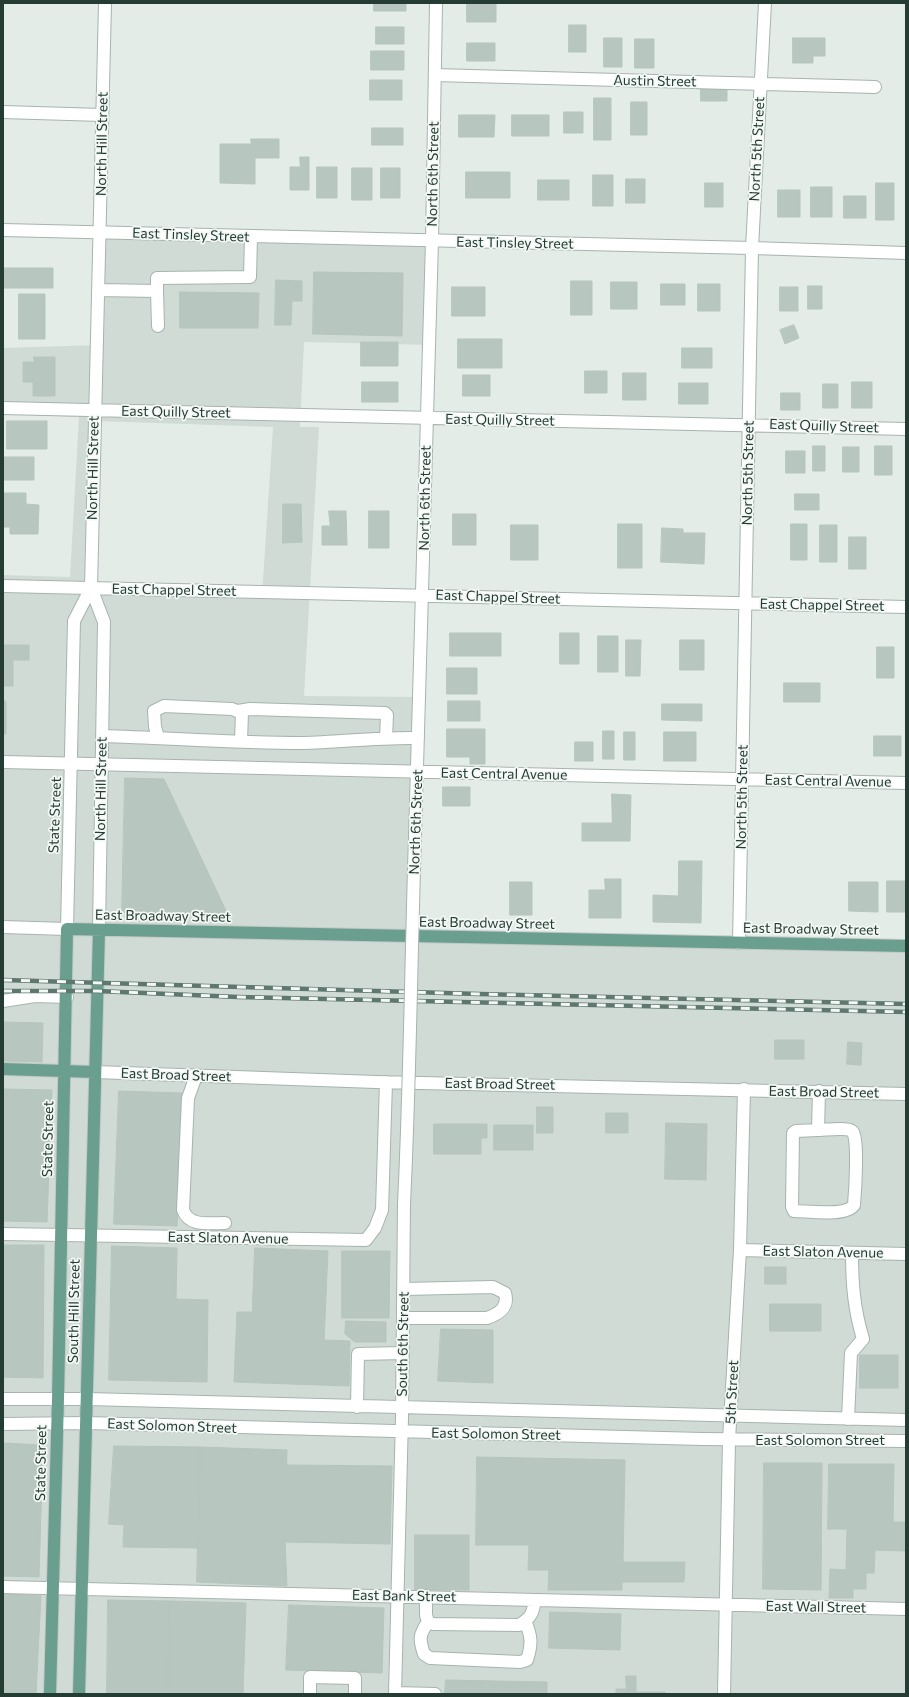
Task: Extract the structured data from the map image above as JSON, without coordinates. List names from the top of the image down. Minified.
{"streets":{"main road":["State Street","East Broadway Street","South Hill Street"],"street":["Austin Street","North Hill Street","North 5th Street","North 6th Street","East Tinsley Street","East Quilly Street","East Chappel Street","East Central Avenue","East Broad Street","East Slaton Avenue","South 6th Street","5th Street","East Solomon Street","East Bank Street","East Wall Street"]},"crossings":[["Austin Street","North 5th Street"],["Austin Street","North 6th Street"],["North Hill Street","East Tinsley Street"],["North Hill Street","East Quilly Street"],["North Hill Street","East Chappel Street"],["North Hill Street","East Central Avenue"],["North Hill Street","State Street"],["North Hill Street","East Broadway Street"],["North Hill Street","South Hill Street"],["North 5th Street","East Tinsley Street"],["North 5th Street","East Quilly Street"],["North 5th Street","East Chappel Street"],["North 5th Street","East Central Avenue"],["North 5th Street","East Broadway Street"],["North 6th Street","East Tinsley Street"],["North 6th Street","East Quilly Street"],["North 6th Street","East Chappel Street"],["North 6th Street","East Central Avenue"],["North 6th Street","South 6th Street"],["East Chappel Street","State Street"],["East Central Avenue","State Street"],["State Street","East Broadway Street"],["State Street","East Slaton Avenue"],["State Street","East Solomon Street"],["State Street","East Bank Street"],["East Broadway Street","South Hill Street"],["East Broad Street","East Slaton Avenue"],["East Broad Street","South Hill Street"],["East Broad Street","5th Street"],["East Slaton Avenue","South Hill Street"],["East Slaton Avenue","5th Street"],["South Hill Street","East Solomon Street"],["South Hill Street","East Bank Street"],["South 6th Street","East Solomon Street"],["South 6th Street","East Bank Street"],["5th Street","East Solomon Street"],["5th Street","East Bank Street"],["5th Street","East Wall Street"],["East Bank Street","East Wall Street"]]}
